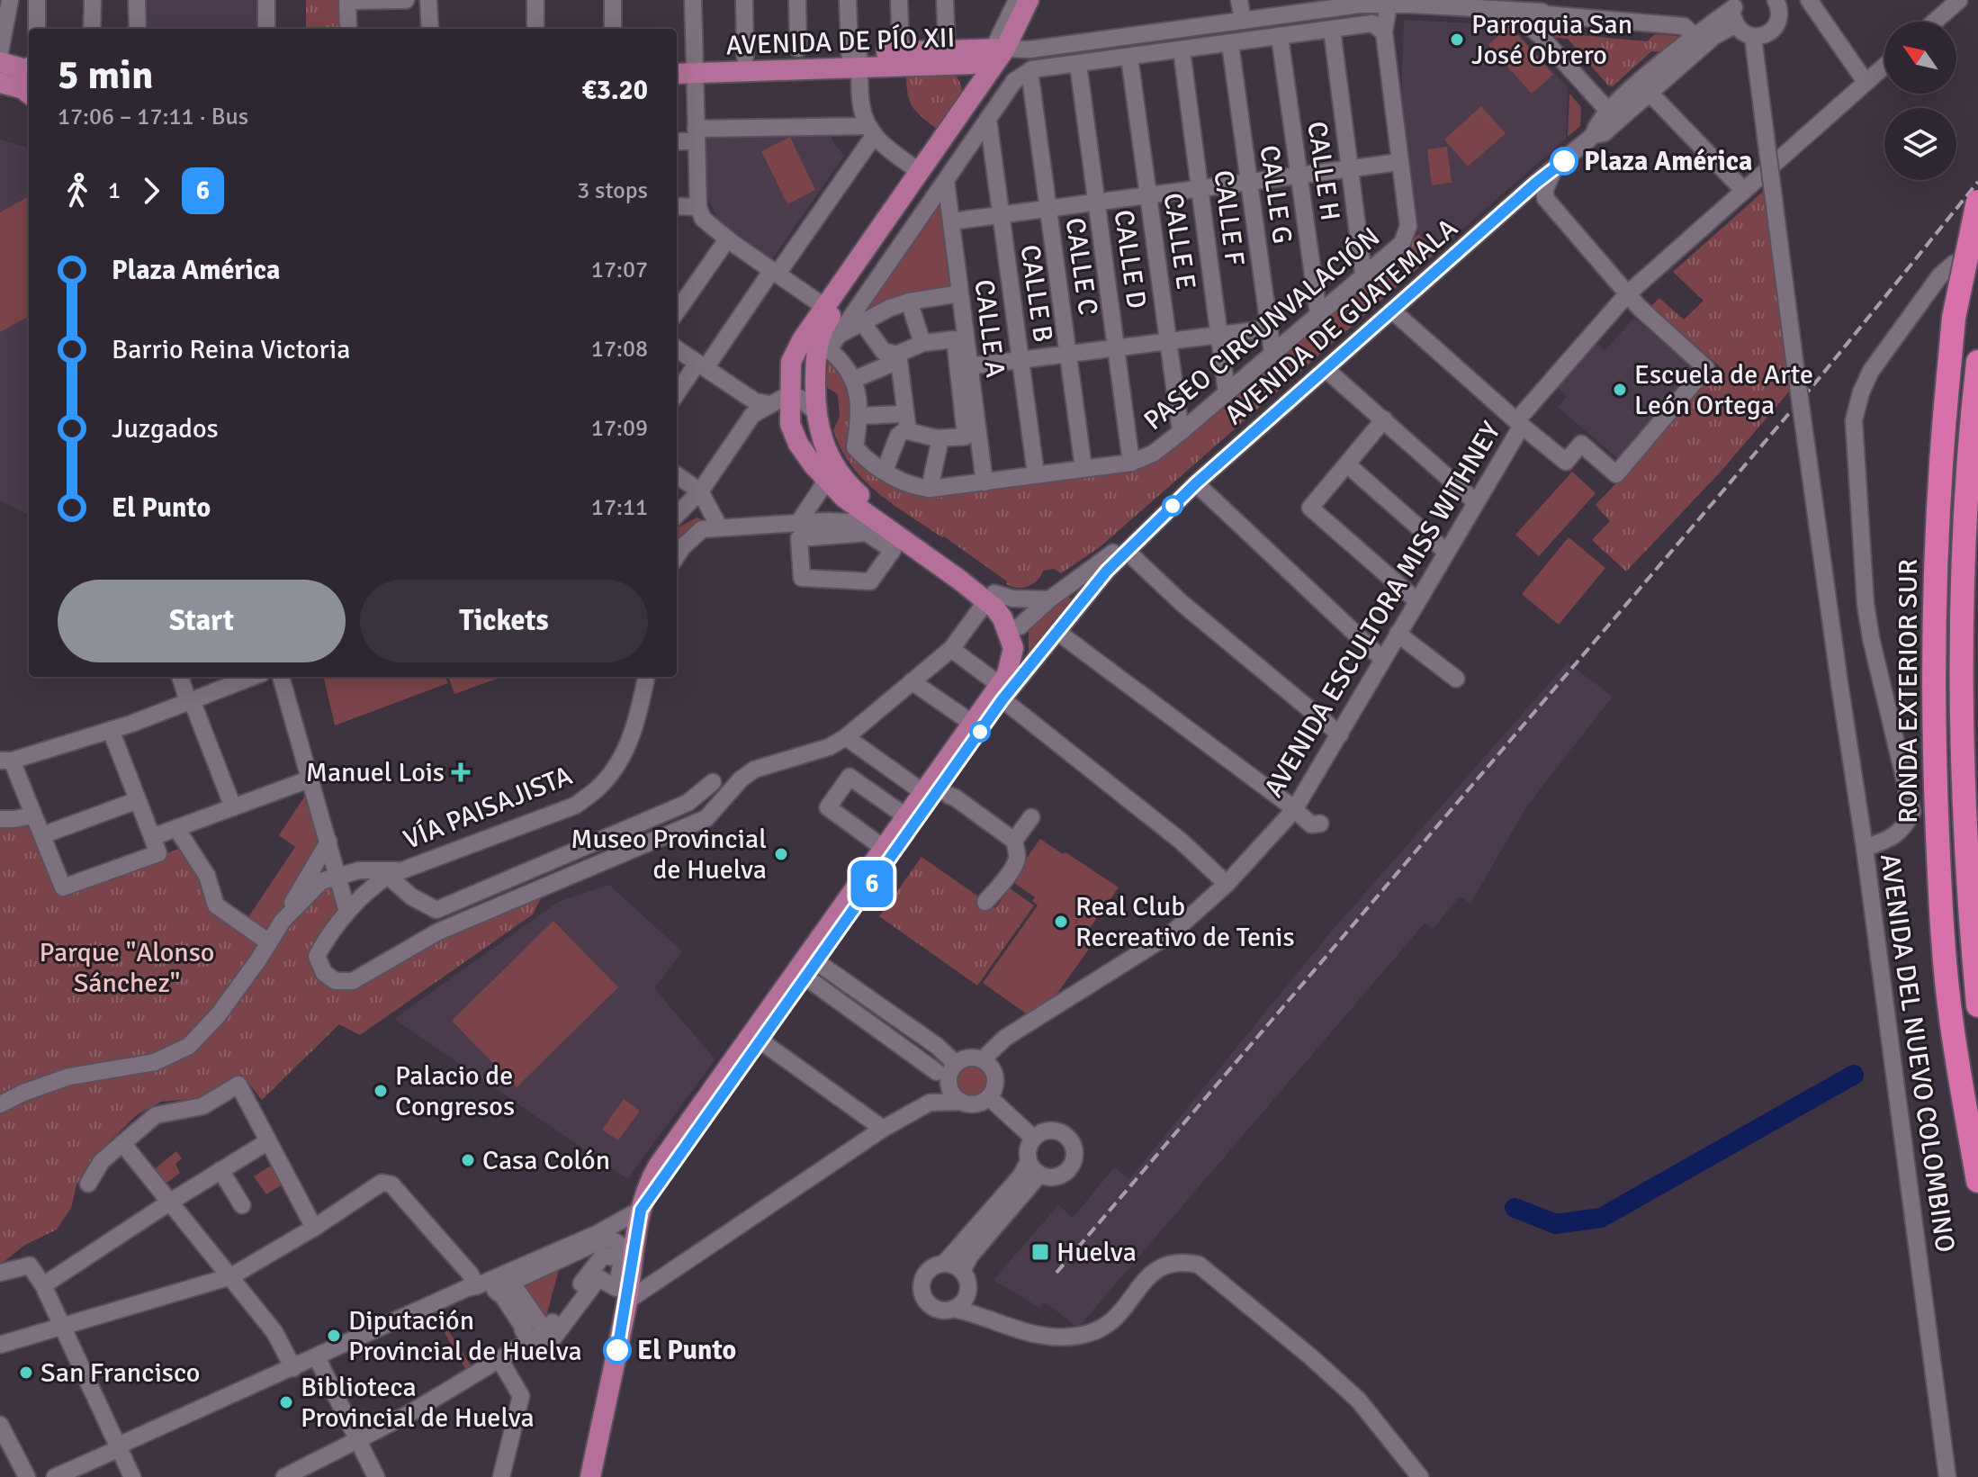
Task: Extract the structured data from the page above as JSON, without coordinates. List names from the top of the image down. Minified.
{"streets":{"highway":["RONDA EXTERIOR SUR"],"main road":["AVENIDA DE PÍO XII"],"street":["CALLE H","CALLE G","CALLE F","CALLE E","CALLE D","CALLE C","CALLE B","AVENIDA DE GUATEMALA","CALLE A","PASEO CIRCUNVALACIÓN","AVENIDA ESCULTORA MISS WITHNEY","VÍA PAISAJISTA","AVENIDA DEL NUEVO COLOMBINO"]},"crossings":[["CALLE H","PASEO CIRCUNVALACIÓN"],["CALLE G","PASEO CIRCUNVALACIÓN"],["CALLE F","PASEO CIRCUNVALACIÓN"],["CALLE E","PASEO CIRCUNVALACIÓN"],["CALLE D","PASEO CIRCUNVALACIÓN"],["CALLE C","PASEO CIRCUNVALACIÓN"],["CALLE B","PASEO CIRCUNVALACIÓN"],["CALLE A","PASEO CIRCUNVALACIÓN"]],"parks":["Parque \"Alonso Sánchez\""],"places":{"other":["Parroquia San José Obrero","Plaza América","Escuela de Arte León Ortega","Museo Provincial de Huelva","Real Club Recreativo de Tenis","Palacio de Congresos","Casa Colón","Diputación Provincial de Huelva","El Punto","San Francisco","Biblioteca Provincial de Huelva"],"health":["Manuel Lois"],"transit":["Huelva"]},"lines":["bus line 6"],"north":"top left","page":{"on_map":"6","heading":["5 min","17:06 – 17:11 · Bus","€3.20"],"legs":["1","6","3 stops"],"list":[{"name":"Plaza América","value":"17:07"},{"name":"Barrio Reina Victoria","value":"17:08"},{"name":"Juzgados","value":"17:09"},{"name":"El Punto","value":"17:11"}],"buttons":["Start","Tickets"]}}
